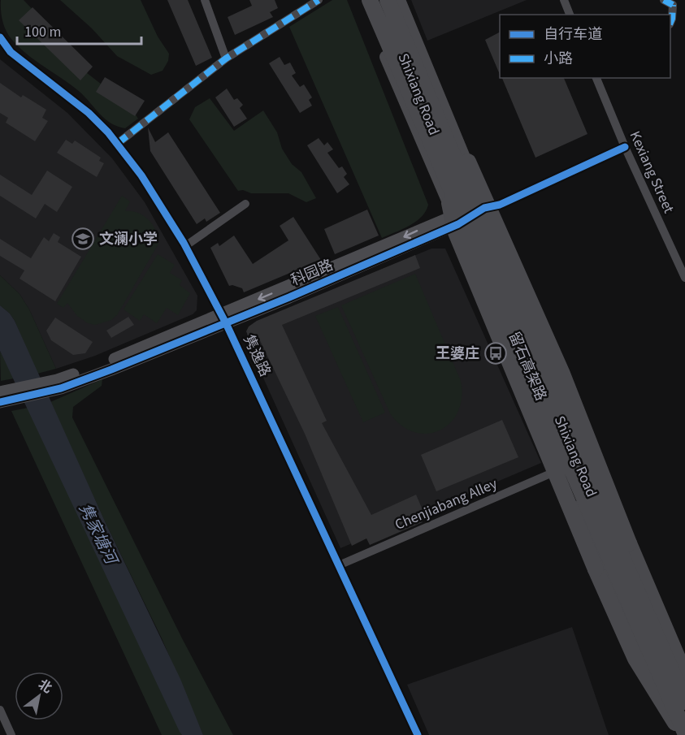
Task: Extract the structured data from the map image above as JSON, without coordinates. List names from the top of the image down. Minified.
{"streets":{"highway":["留石高架路"],"main road":["Shixiang Road"],"street":["Kexiang Street","科园路","隽逸路","Chenjiabang Alley"]},"crossings":[["Shixiang Road","科园路"],["Shixiang Road","留石高架路"],["Shixiang Road","Chenjiabang Alley"],["Kexiang Street","科园路"],["科园路","隽逸路"],["隽逸路","Chenjiabang Alley"]],"water":["隽家塘河"],"places":{"school or university":["文澜小学"],"bus stop":["王婆庄"]},"legend":["自行车道","小路"],"scale_bar":"100 m","north":"top right"}
